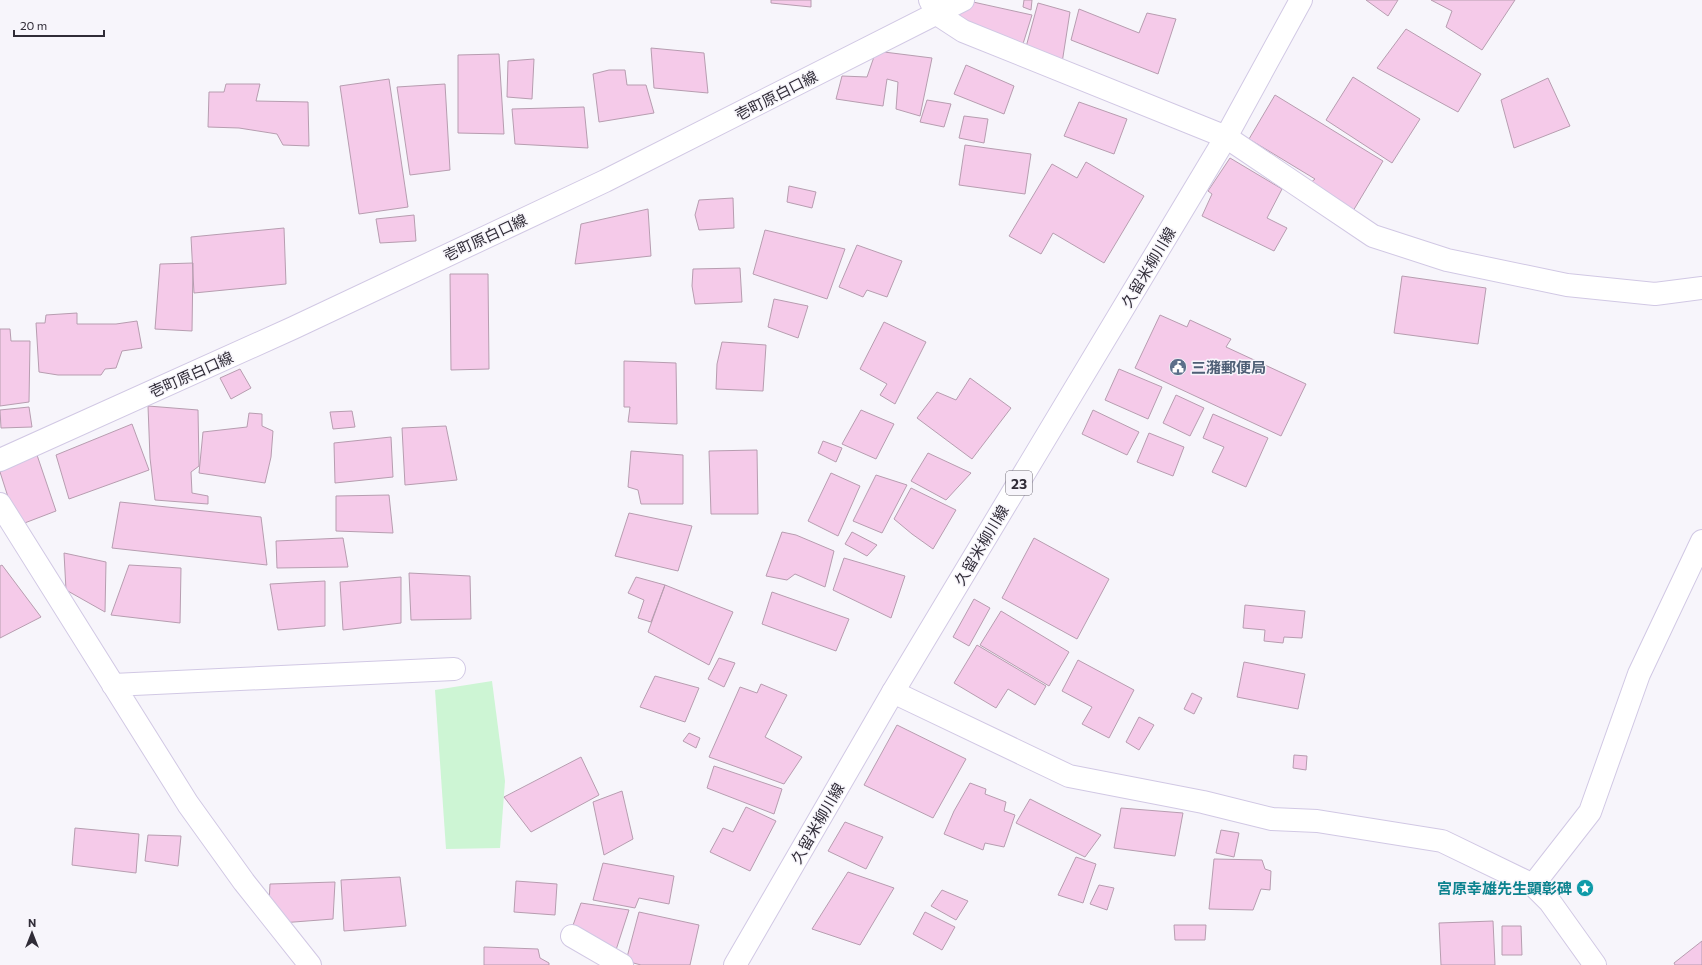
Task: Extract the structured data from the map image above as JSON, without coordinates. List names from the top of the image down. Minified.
{"streets":{"street":["壱町原白口線","久留米柳川線","23"]},"places":{"public building":["三潴郵便局"],"place":["宮原幸雄先生顕彰碑"]},"scale_bar":"20 m","north":"top"}
